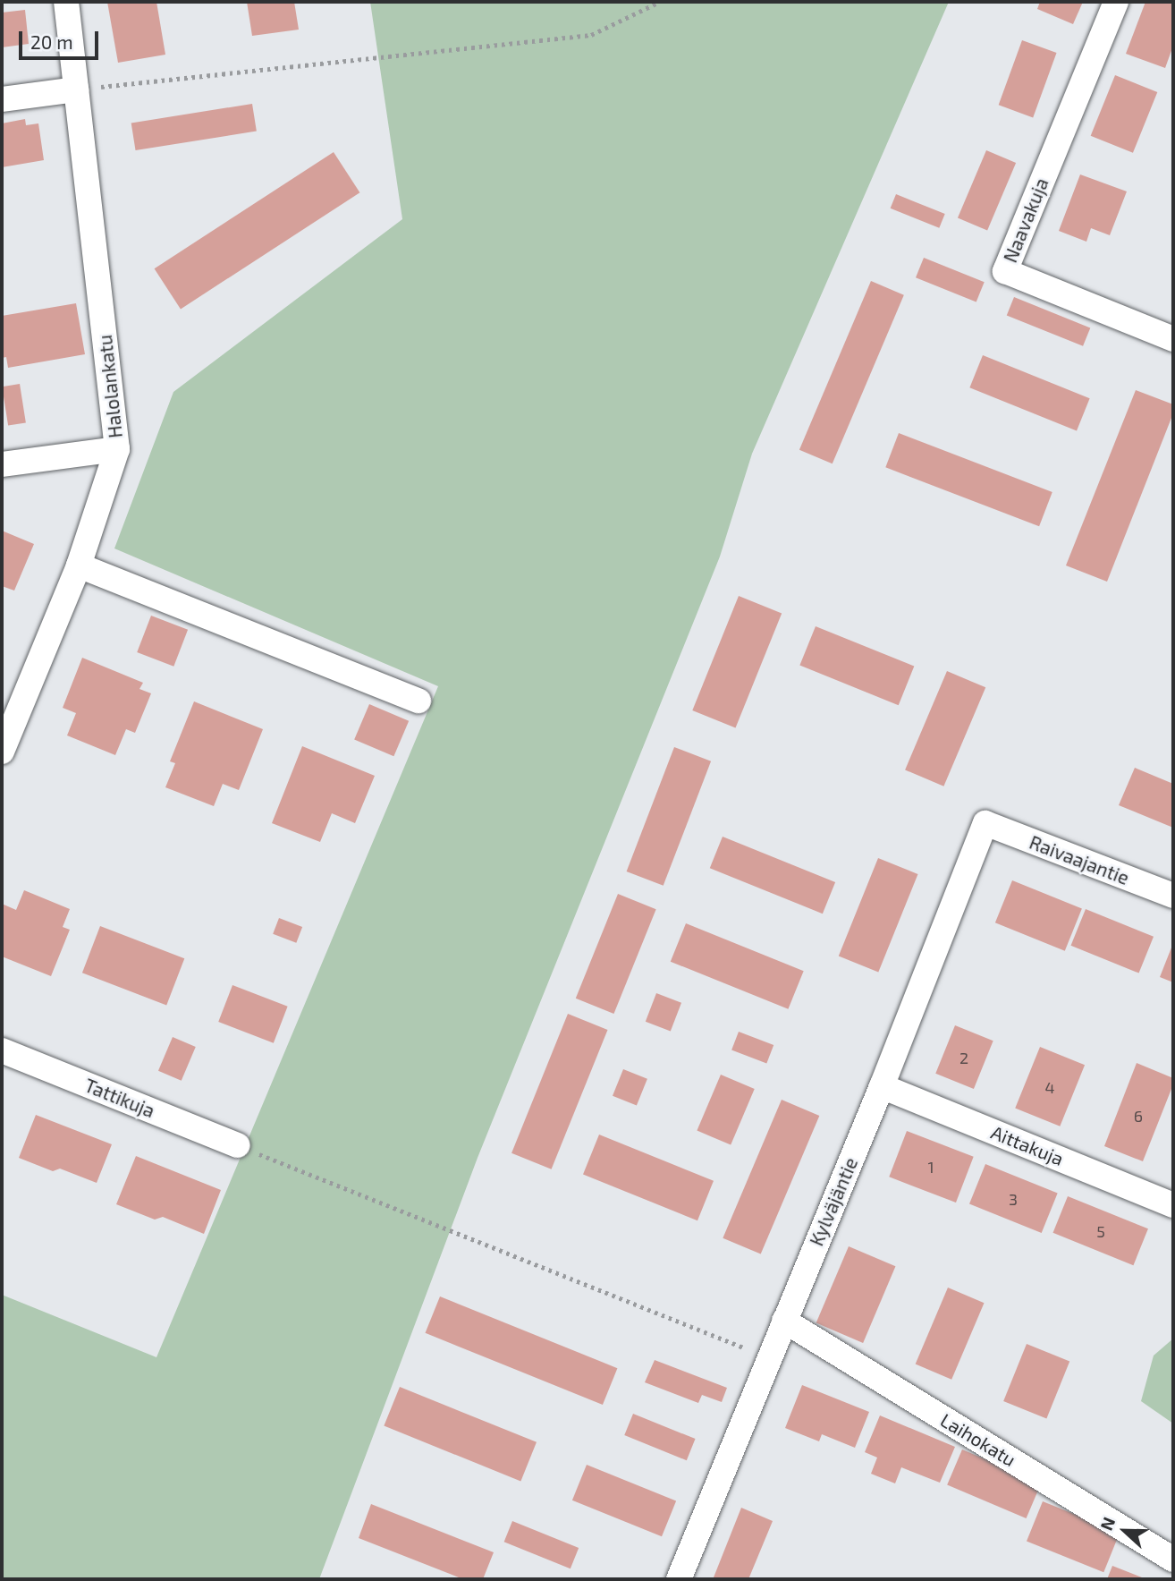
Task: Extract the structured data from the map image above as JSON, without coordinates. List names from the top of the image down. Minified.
{"streets":{"street":["Naavakuja","Halolankatu","Raivaajantie","Tattikuja","Aittakuja","Kylväjäntie","Laihokatu"]},"crossings":[["Raivaajantie","Kylväjäntie"],["Aittakuja","Kylväjäntie"],["Kylväjäntie","Laihokatu"]],"house_numbers":["2","4","6","1","3","5"],"scale_bar":"20 m","north":"left"}
